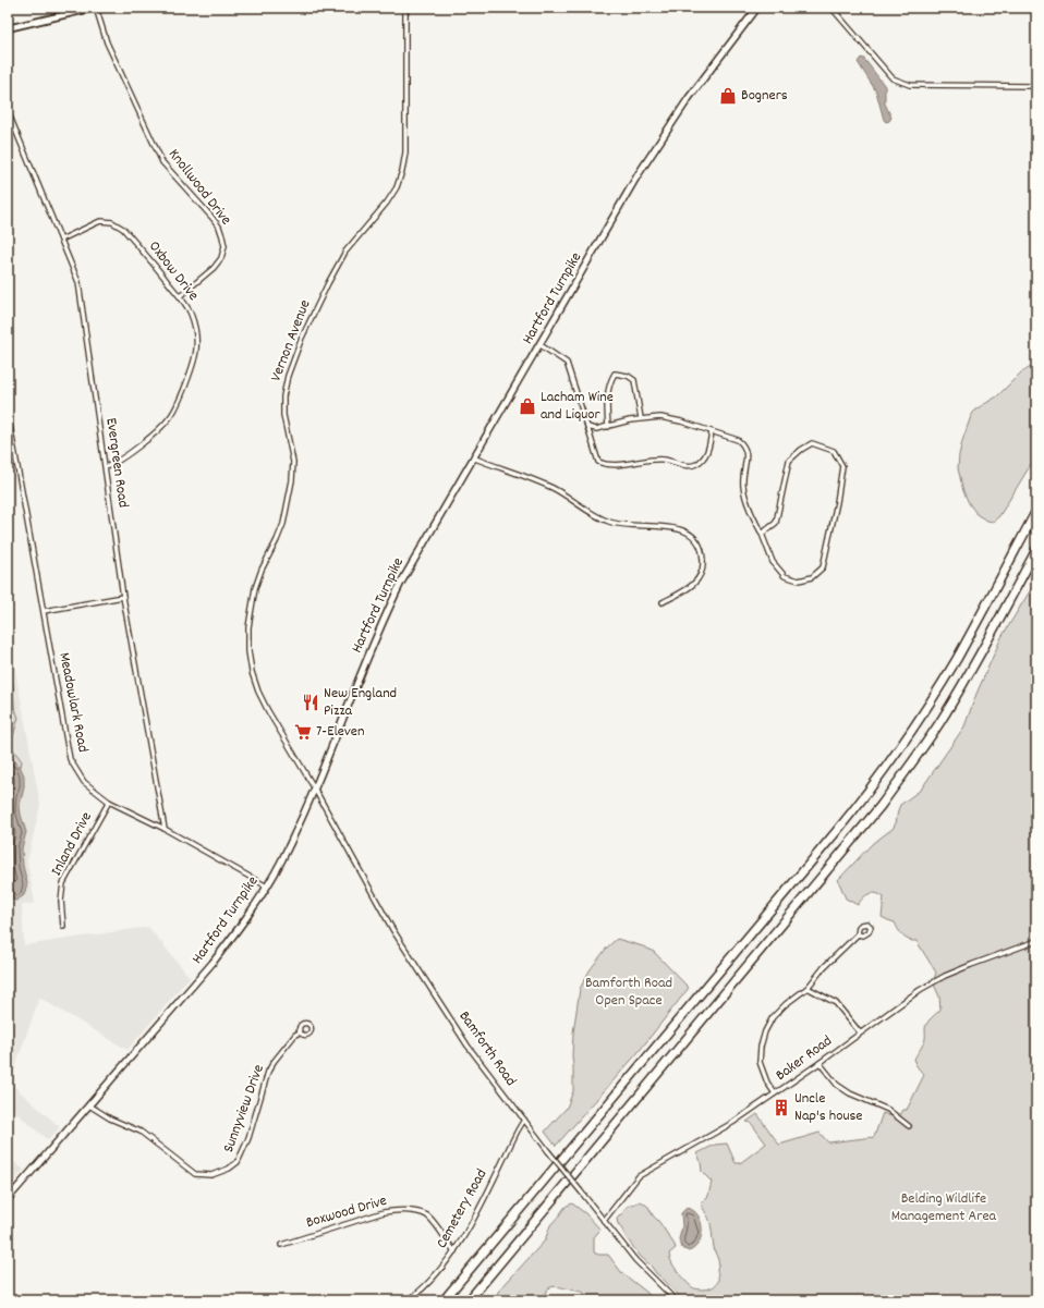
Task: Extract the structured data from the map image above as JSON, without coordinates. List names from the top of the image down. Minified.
{"streets":{"main road":["Hartford Turnpike"],"street":["Knollwood Drive","Oxbow Drive","Vernon Avenue","Evergreen Road","Meadowlark Road","Inland Drive","Bamforth Road","Baker Road","Sunnyview Drive","Cemetery Road","Boxwood Drive"]},"crossings":[["Knollwood Drive","Oxbow Drive"],["Oxbow Drive","Evergreen Road"],["Hartford Turnpike","Vernon Avenue"],["Hartford Turnpike","Meadowlark Road"],["Hartford Turnpike","Bamforth Road"],["Hartford Turnpike","Sunnyview Drive"],["Vernon Avenue","Bamforth Road"],["Evergreen Road","Meadowlark Road"],["Meadowlark Road","Inland Drive"],["Bamforth Road","Baker Road"],["Bamforth Road","Cemetery Road"],["Cemetery Road","Boxwood Drive"]],"parks":["Bamforth Road Open Space","Belding Wildlife Management Area"],"places":{"shop":["Bogners","Lacham Wine and Liquor"],"restaurant":["New England Pizza"],"supermarket":["7-Eleven"],"building":["Uncle Nap's house"]}}
